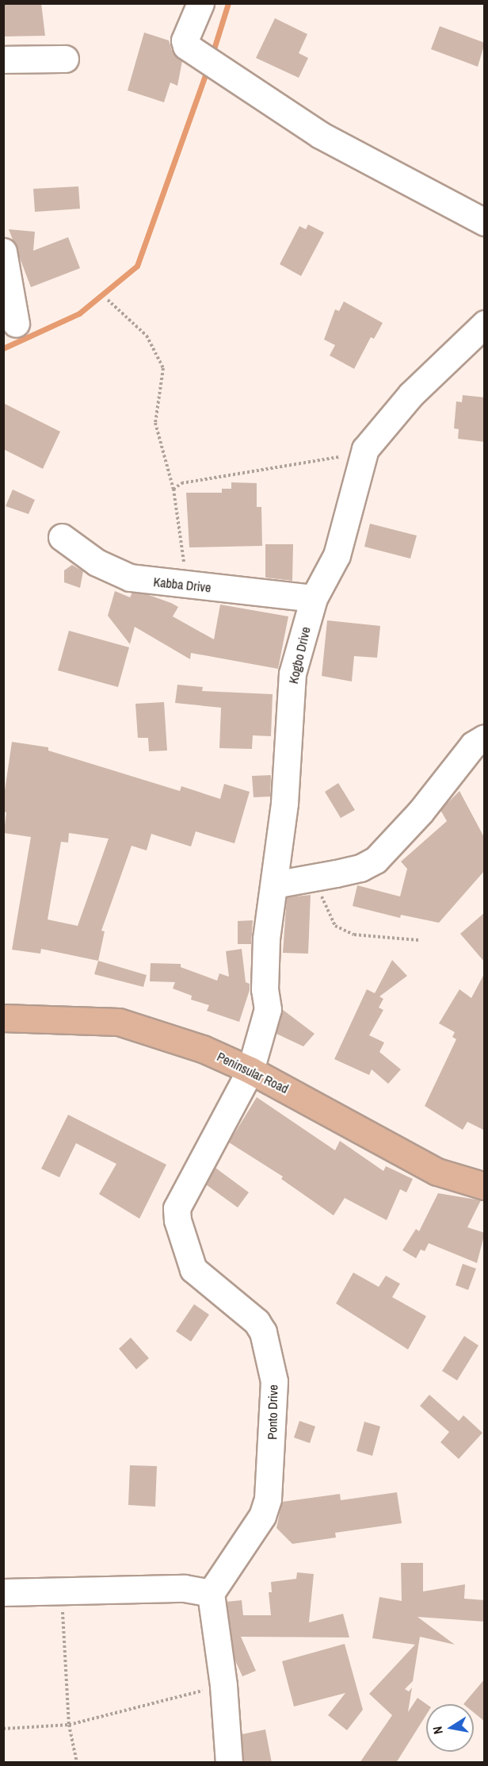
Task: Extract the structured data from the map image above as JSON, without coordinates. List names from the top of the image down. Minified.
{"streets":{"main road":["Peninsular Road"],"street":["Kabba Drive","Kogbo Drive","Ponto Drive"]},"crossings":[["Kabba Drive","Kogbo Drive"],["Kogbo Drive","Peninsular Road"],["Kogbo Drive","Ponto Drive"],["Peninsular Road","Ponto Drive"]],"north":"left"}
